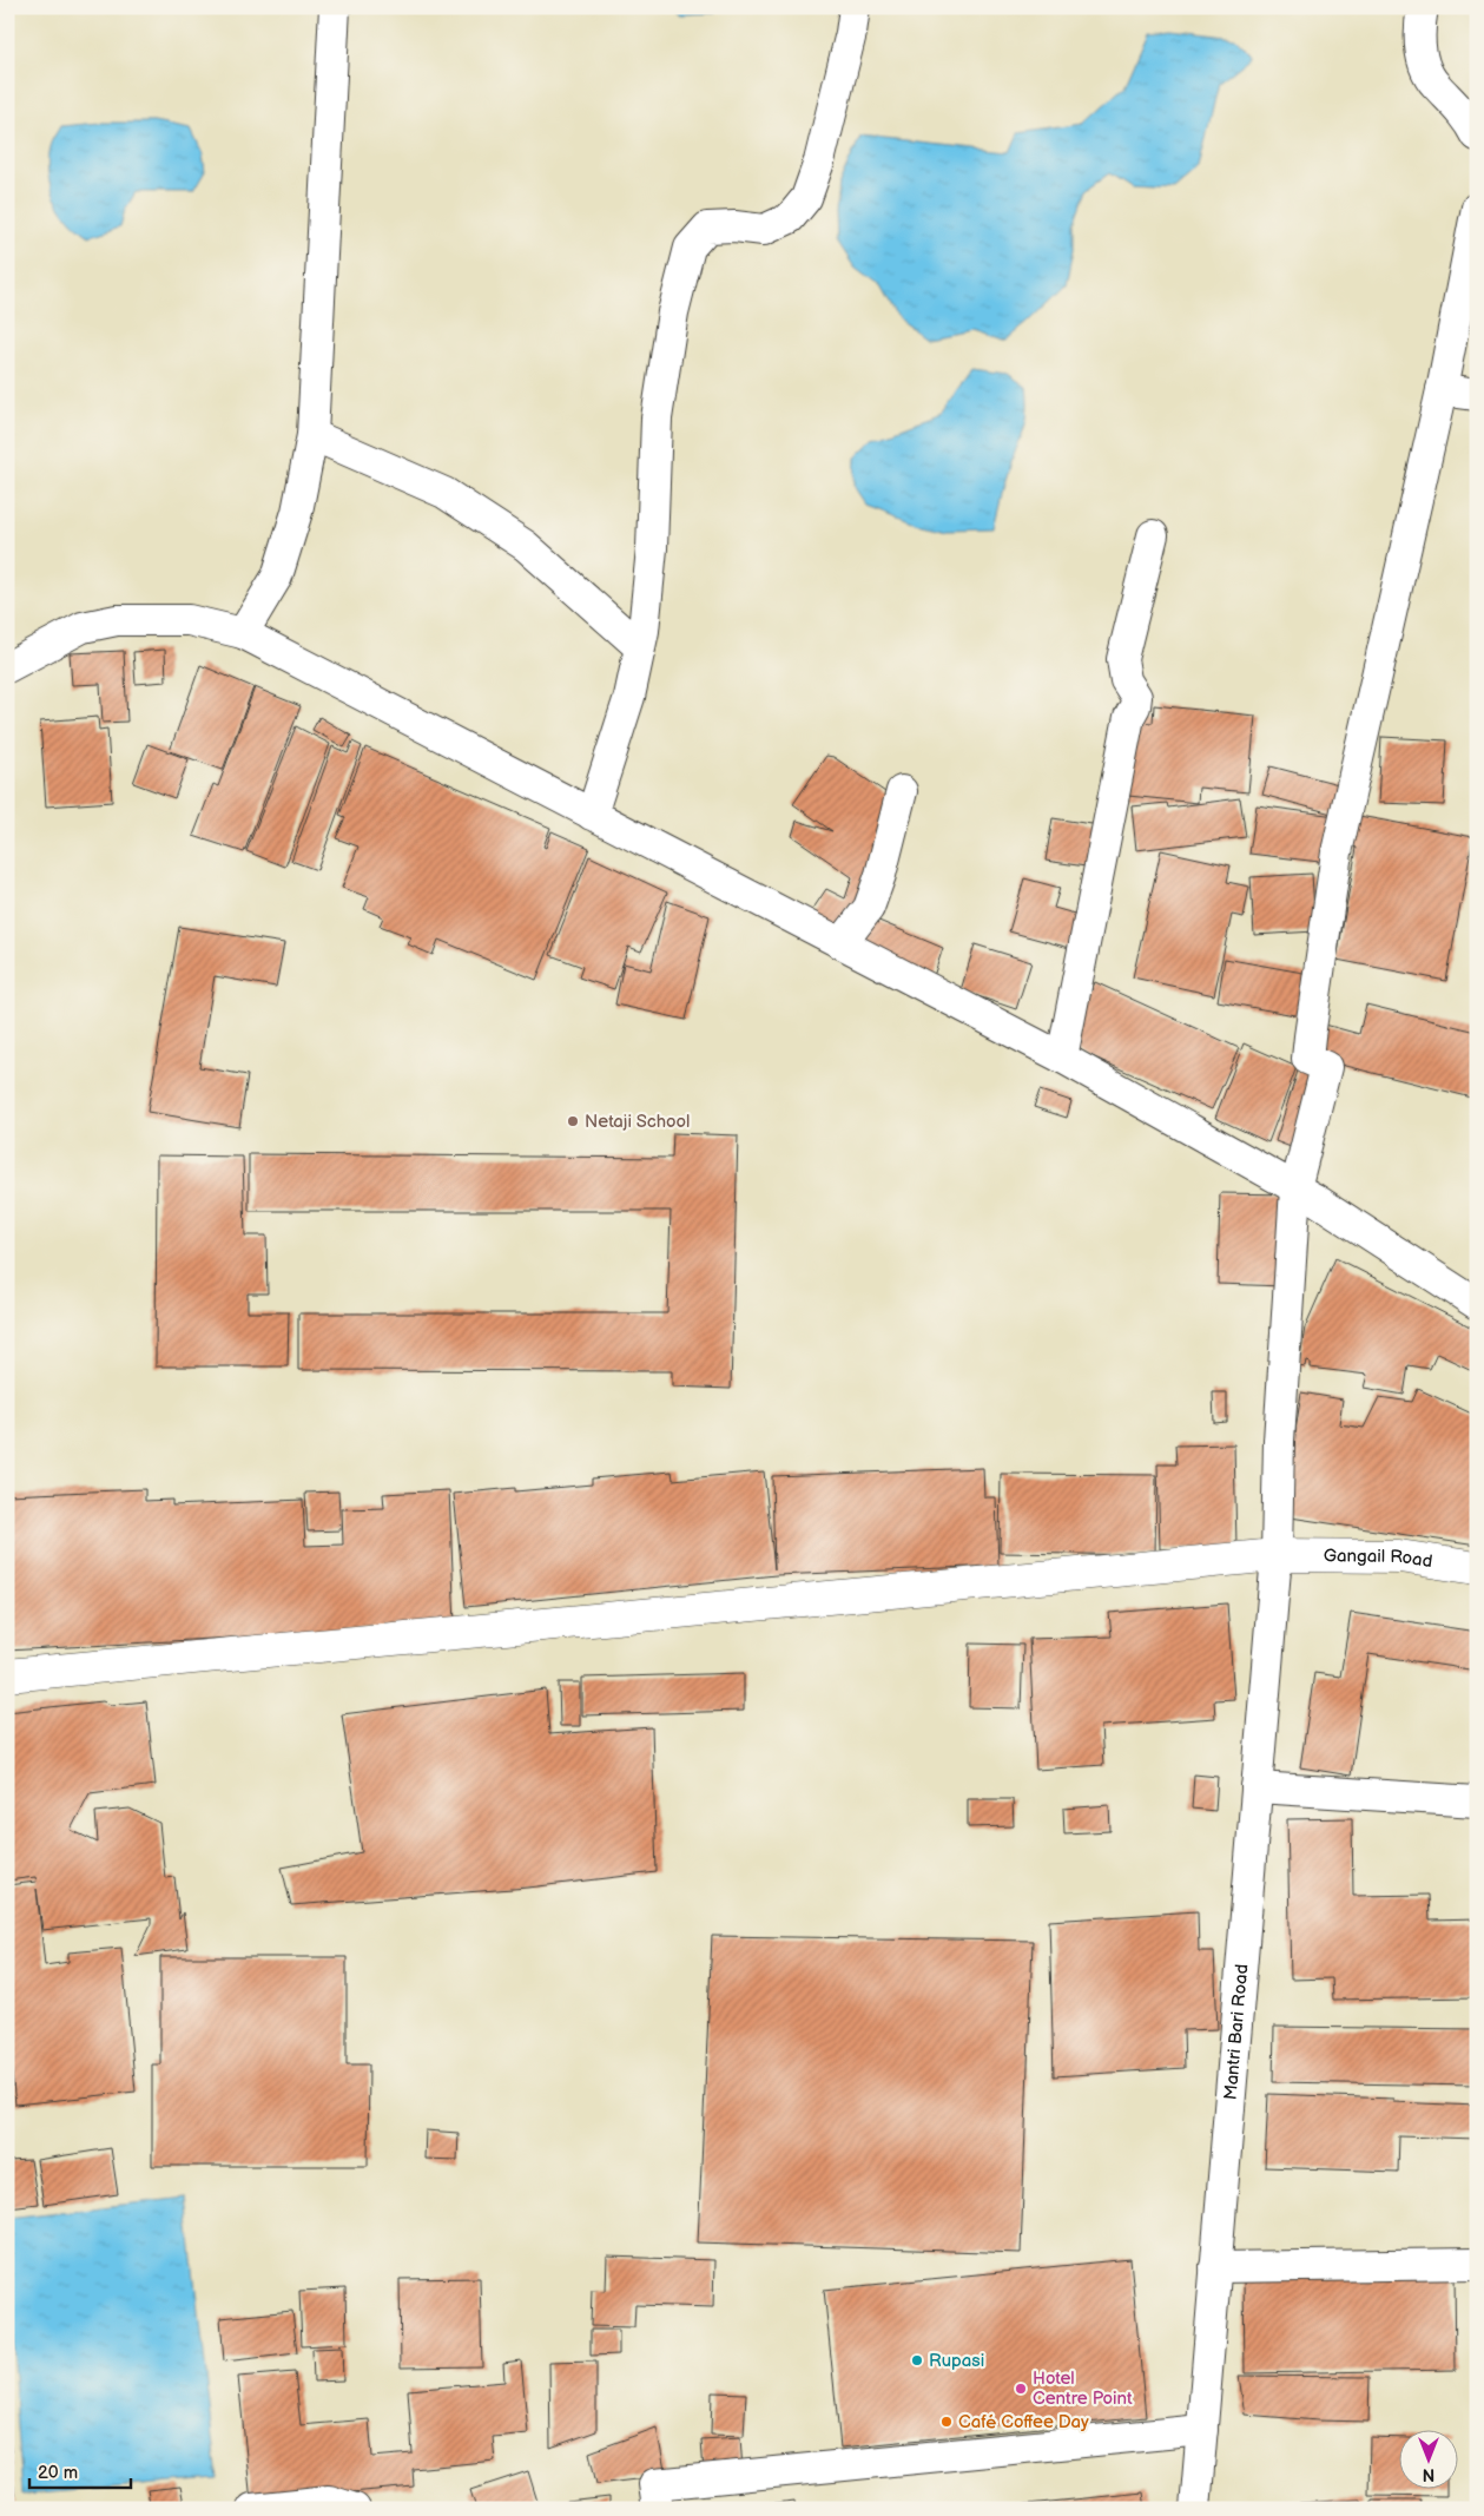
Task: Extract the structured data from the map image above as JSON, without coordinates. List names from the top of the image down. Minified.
{"streets":{"street":["Gangail Road","Mantri Bari Road"]},"crossings":[["Gangail Road","Mantri Bari Road"]],"places":["Netaji School","Rupasi","Hotel Centre Point","Café Coffee Day"],"scale_bar":"20 m","north":"bottom"}
